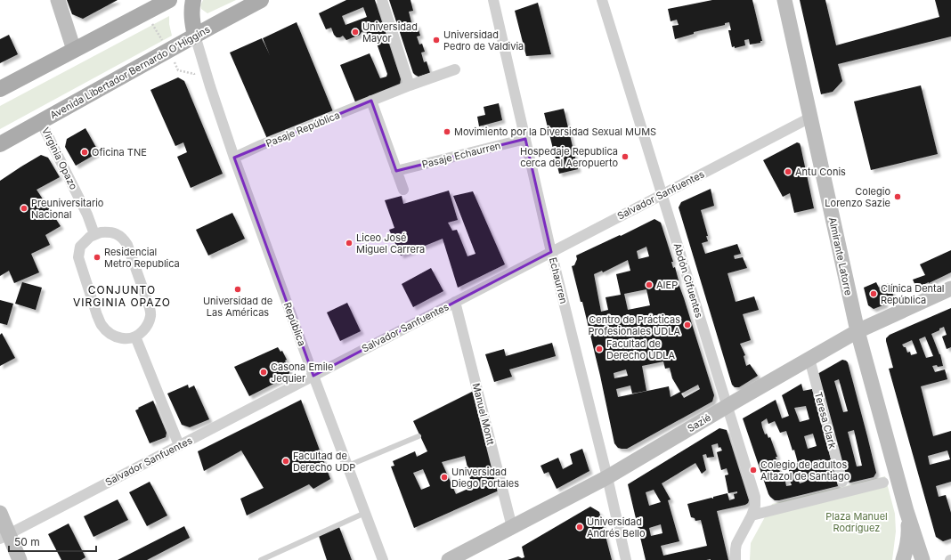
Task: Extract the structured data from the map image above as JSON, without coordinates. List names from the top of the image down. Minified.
{"streets":{"main road":["Avenida Libertador Bernardo O'Higgins"],"street":["Pasaje República","Pasaje Echaurren","Virginia Opazo","Salvador Sanfuentes","Almirante Latorre","Echaurren","Abdón Cifuentes","República","Manuel Montt","Teresa Clark","Sazié"]},"crossings":[["Avenida Libertador Bernardo O'Higgins","Virginia Opazo"],["Avenida Libertador Bernardo O'Higgins","República"],["Pasaje República","República"],["Pasaje Echaurren","Echaurren"],["Salvador Sanfuentes","Almirante Latorre"],["Salvador Sanfuentes","Echaurren"],["Salvador Sanfuentes","Abdón Cifuentes"],["Salvador Sanfuentes","República"],["Salvador Sanfuentes","Manuel Montt"],["Almirante Latorre","Sazié"],["Echaurren","Sazié"],["Abdón Cifuentes","Sazié"],["Manuel Montt","Sazié"],["Teresa Clark","Sazié"]],"districts":["CONJUNTO VIRGINIA OPAZO"],"parks":["Plaza Manuel Rodríguez"],"places":["Universidad Mayor","Universidad Pedro de Valdivia","Movimiento por la Diversidad Sexual MUMS","Oficina TNE","Hospedaje Republica cerca del Aeropuerto","Antu Conis","Colegio Lorenzo Sazie","Preuniversitario Nacional","Liceo José Miguel Carrera","Residencial Metro Republica","AIEP","Universidad de Las Américas","Clínica Dental República","Centro de Prácticas Profesionales UDLA","Facultad de Derecho UDLA","Casona Emile Jequier","Facultad de Derecho UDP","Colegio de adultos Altazol de Santiago","Universidad Diego Portales","Universidad Andrés Bello"],"scale_bar":"50 m"}
